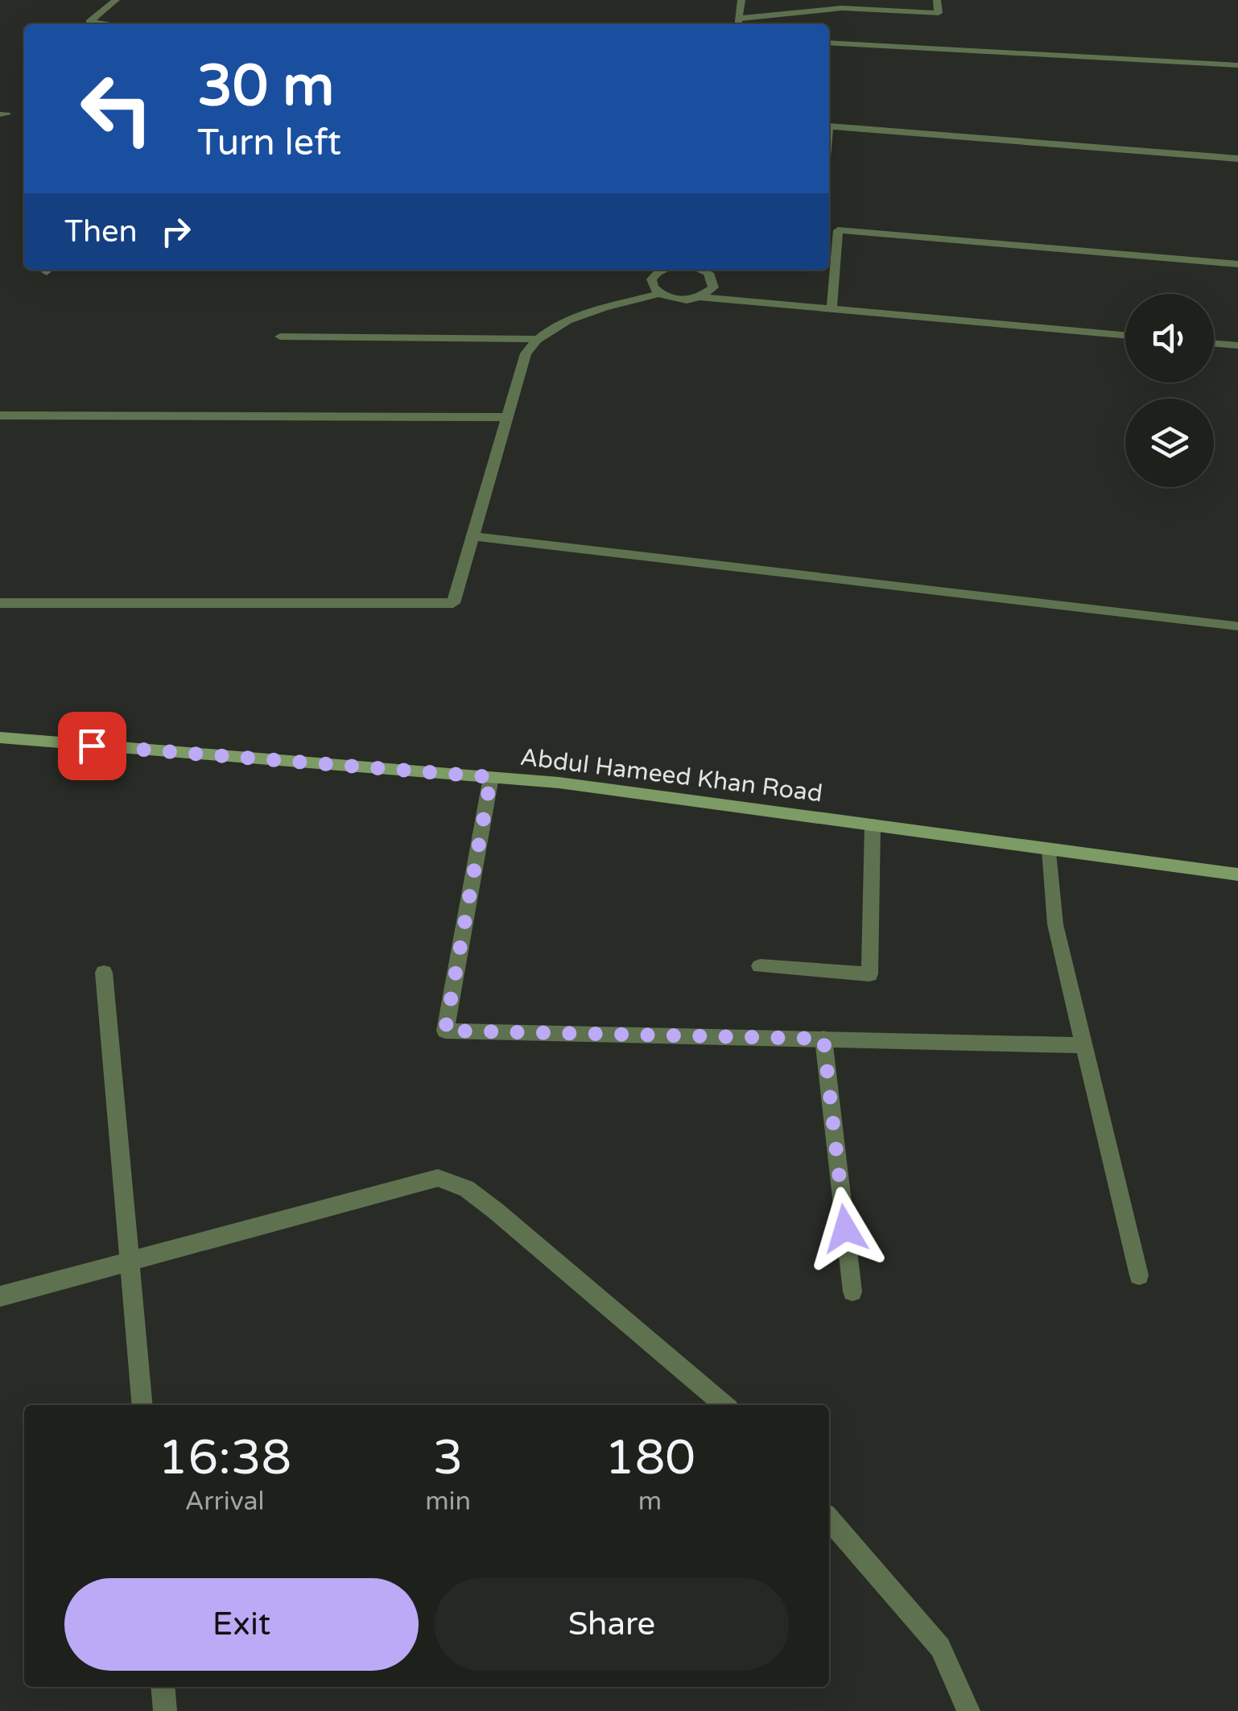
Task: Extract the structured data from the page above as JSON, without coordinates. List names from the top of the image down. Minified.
{"streets":{"main road":["Abdul Hameed Khan Road"]},"page":{"turn":["30 m","Turn left"],"then":"Then","eta":["16:38","Arrival","3","min","180","m"],"buttons":["Exit","Share"]}}
